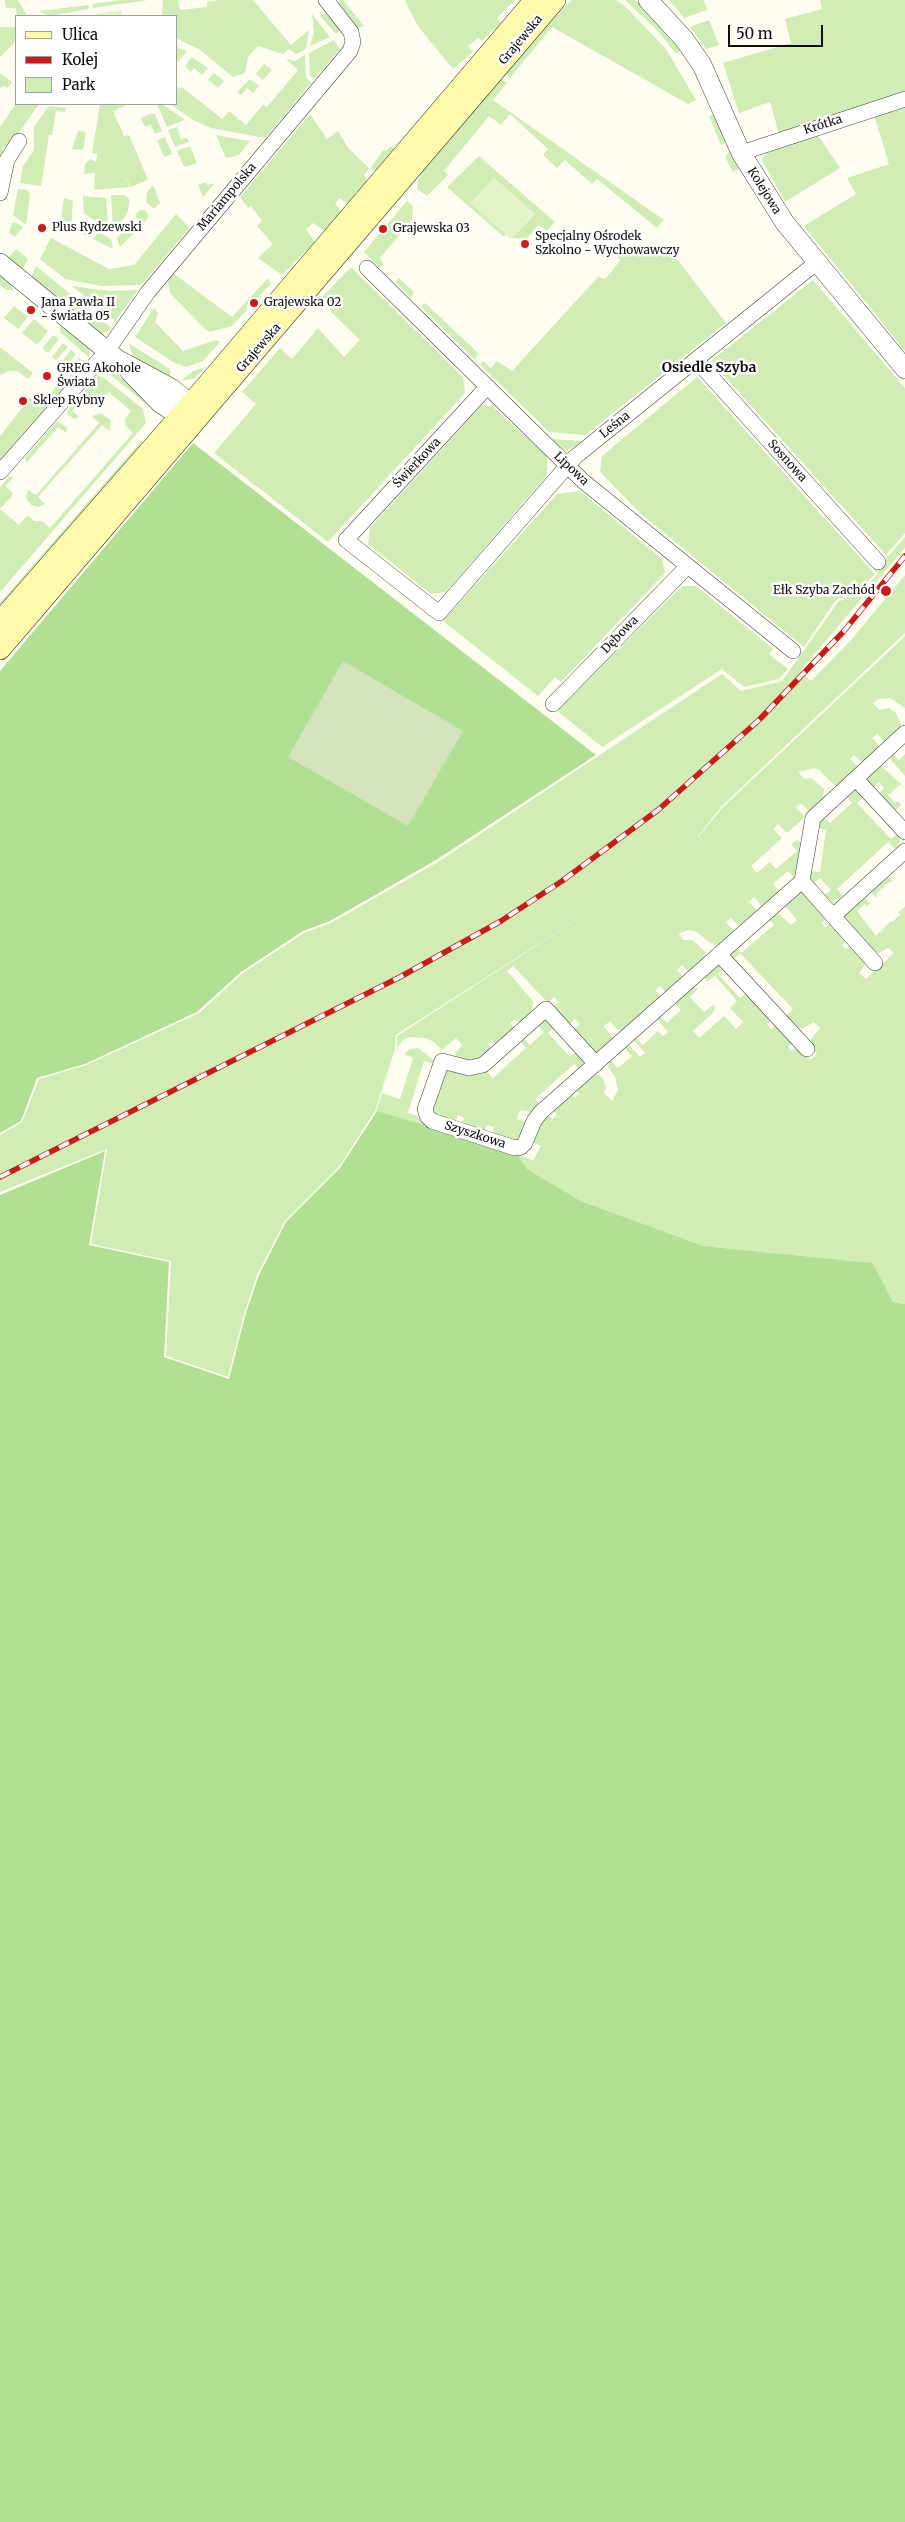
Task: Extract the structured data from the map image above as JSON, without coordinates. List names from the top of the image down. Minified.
{"streets":{"main road":["Grajewska"],"street":["Krótka","Kolejowa","Mariampolska","Leśna","Sosnowa","Świerkowa","Lipowa","Dębowa","Szyszkowa"]},"crossings":[["Krótka","Kolejowa"],["Kolejowa","Leśna"],["Leśna","Sosnowa"],["Leśna","Świerkowa"],["Leśna","Lipowa"],["Świerkowa","Lipowa"],["Lipowa","Dębowa"]],"districts":["Osiedle Szyba"],"places":["Plus Rydzewski","Grajewska 03","Specjalny Ośrodek Szkolno - Wychowawczy","Grajewska 02","Jana Pawła II - światła 05","GREG Akohole Świata","Sklep Rybny","Ełk Szyba Zachód"],"legend":["Ulica","Kolej","Park"],"scale_bar":"50 m"}
